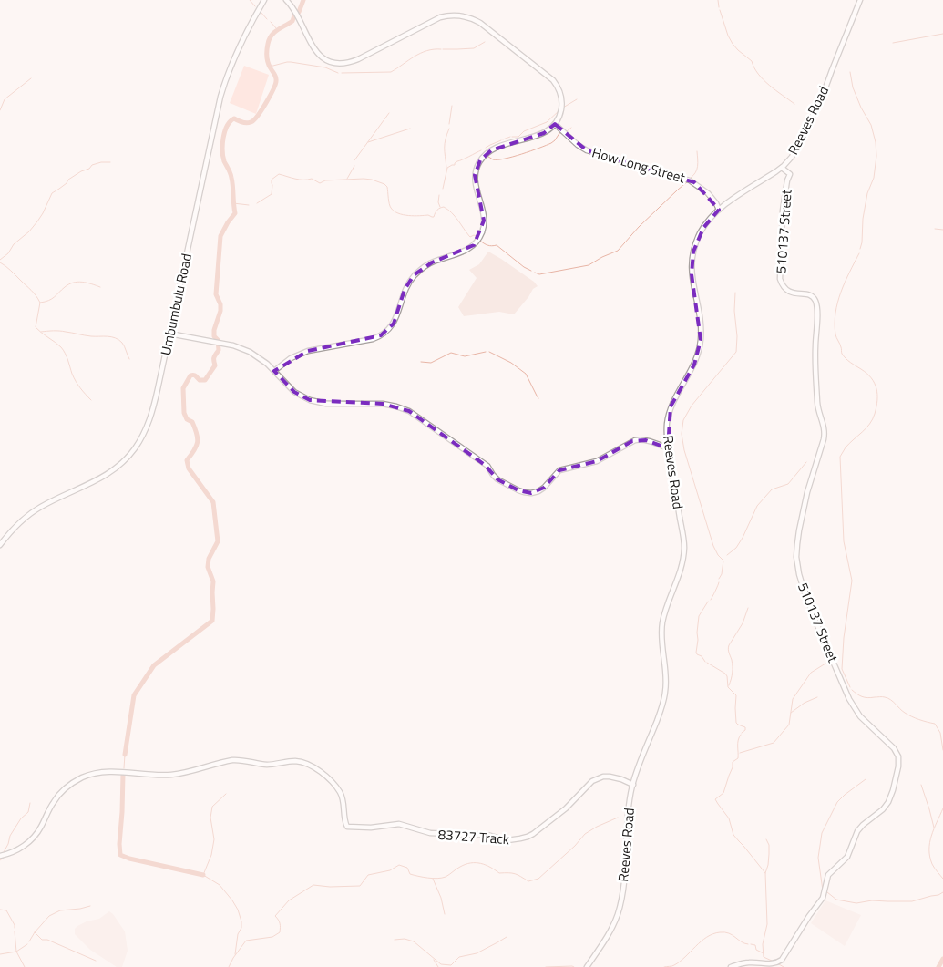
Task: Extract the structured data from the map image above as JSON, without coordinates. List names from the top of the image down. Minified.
{"streets":{"street":["Reeves Road","How Long Street","510137 Street","Umbumbulu Road","83727 Track"]},"crossings":[["Reeves Road","How Long Street"],["Reeves Road","510137 Street"],["Reeves Road","83727 Track"]]}
